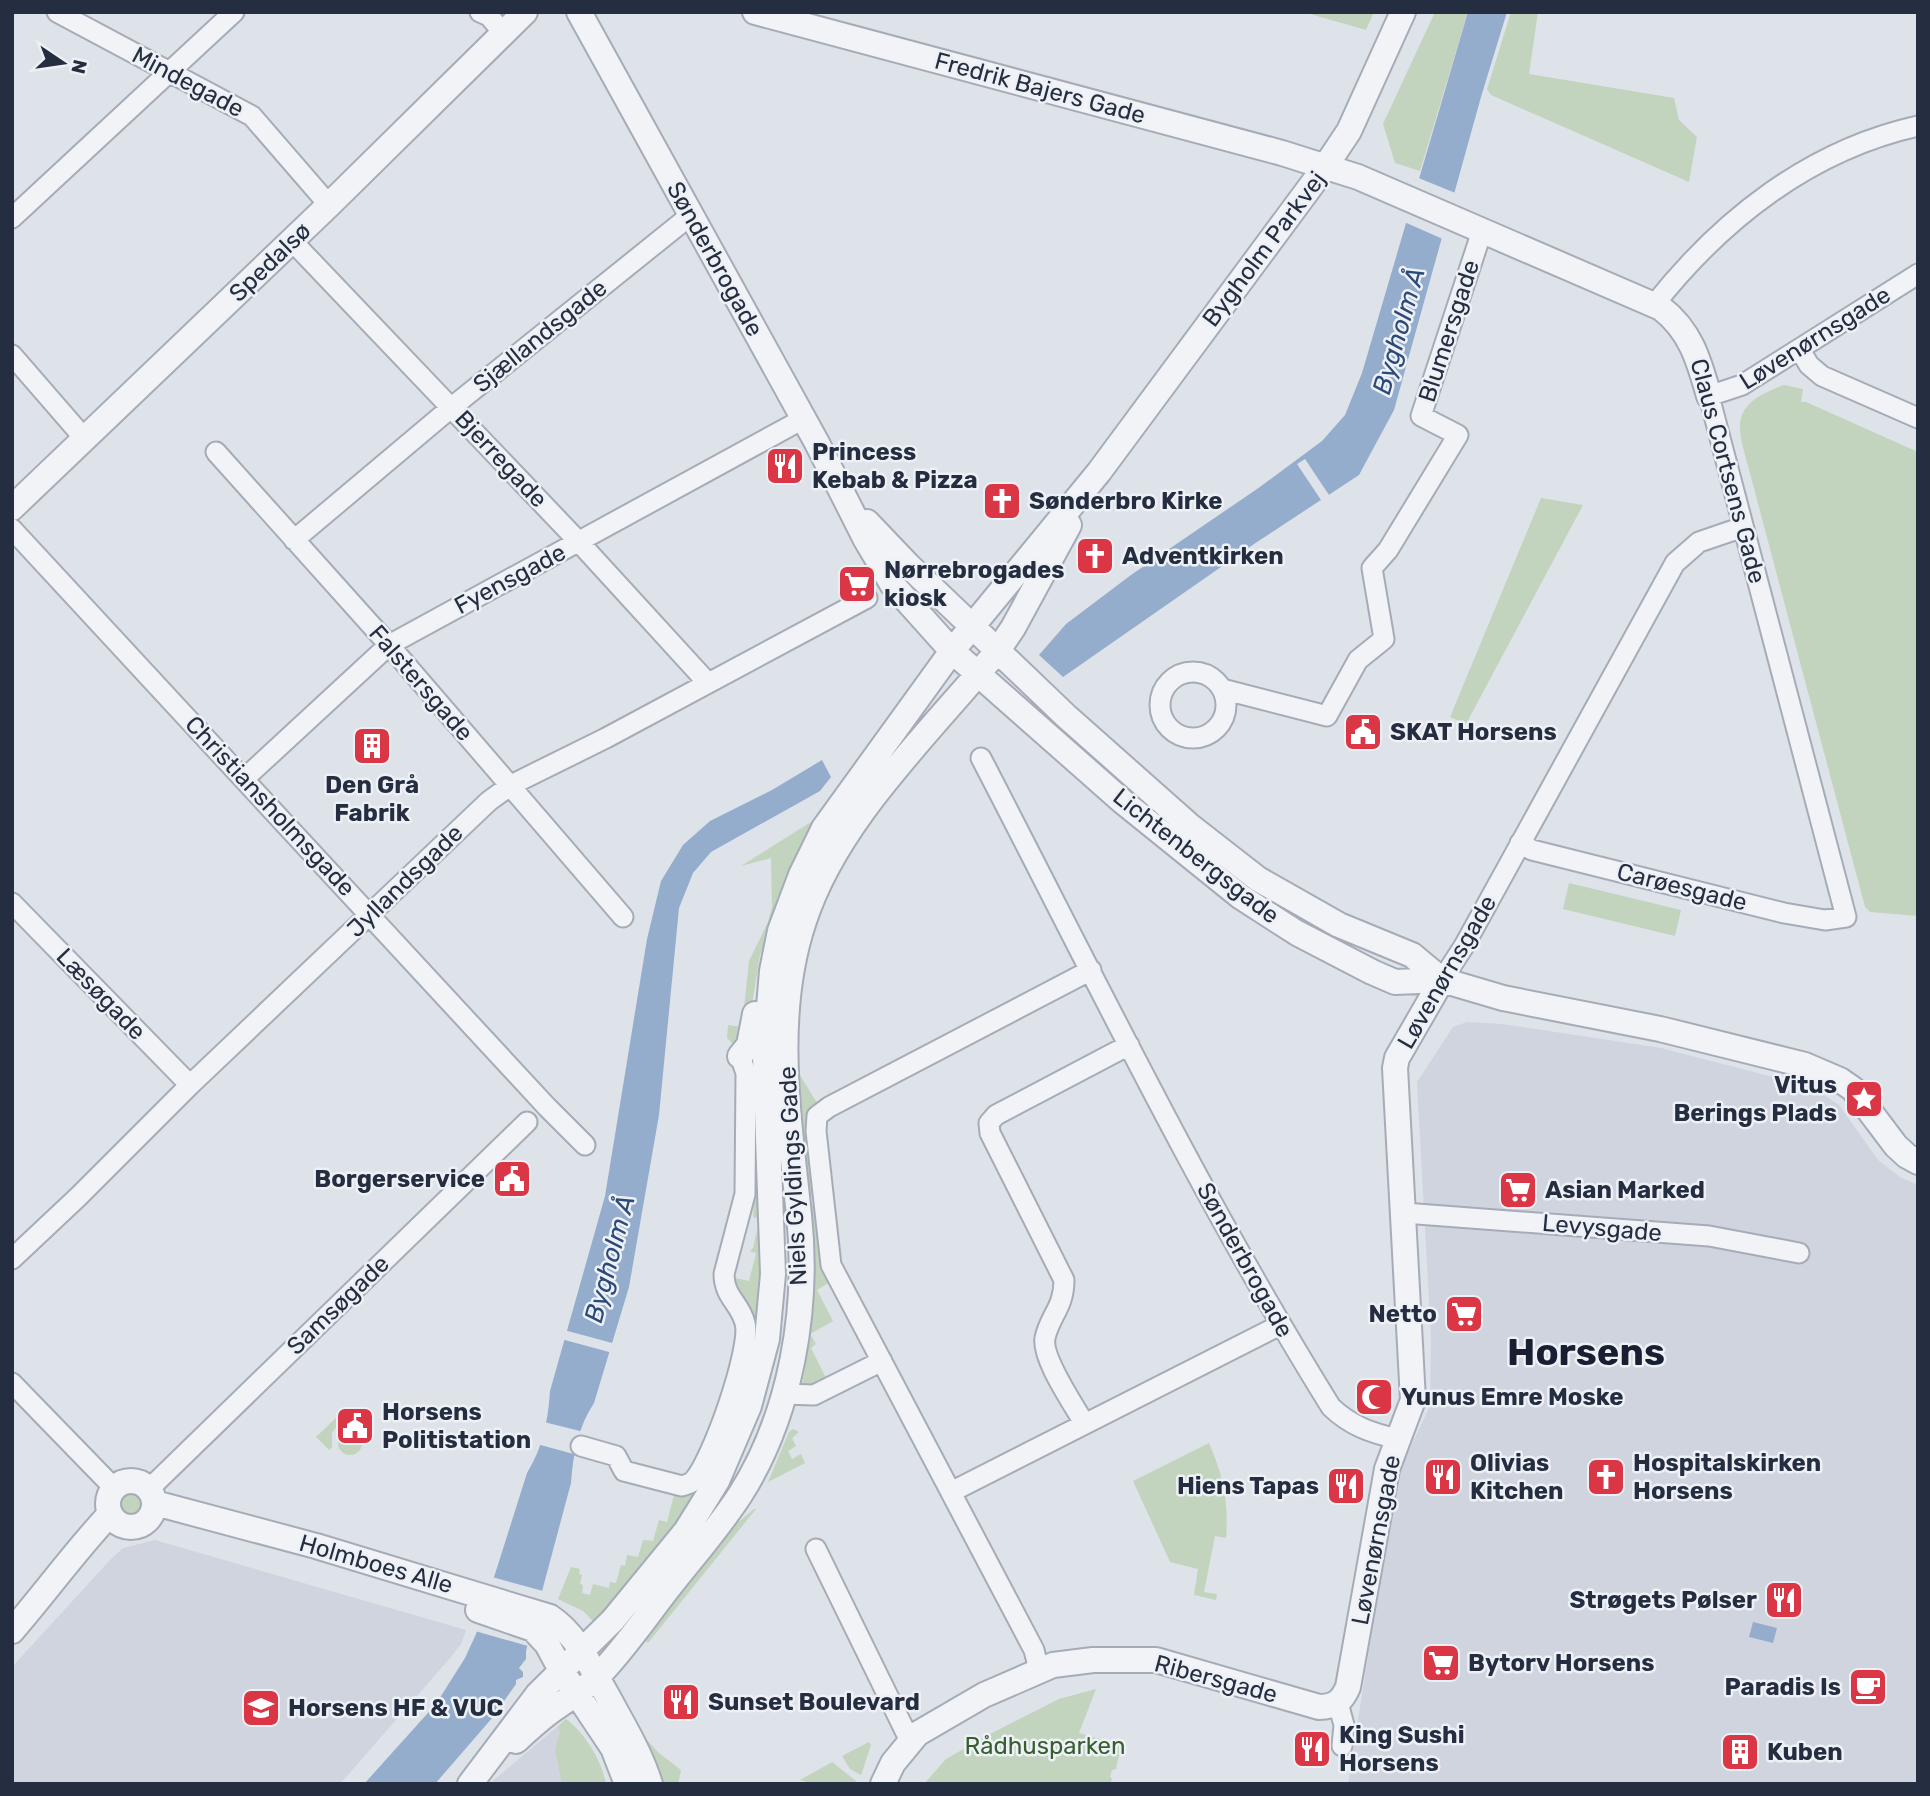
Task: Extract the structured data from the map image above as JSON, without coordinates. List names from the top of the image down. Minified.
{"streets":{"street":["Mindegade","Fredrik Bajers Gade","Bygholm Parkvej","Sønderbrogade","Spedalsø","Blumersgade","Sjællandsgade","Løvenørnsgade","Bjerregade","Claus Cortsens Gade","Fyensgade","Falstersgade","Christiansholmsgade","Lichtenbergsgade","Jyllandsgade","Carøesgade","Læsøgade","Niels Gyldings Gade","Levysgade","Samsøgade","Holmboes Alle","Ribersgade"]},"crossings":[["Mindegade","Spedalsø"],["Fredrik Bajers Gade","Bygholm Parkvej"],["Fredrik Bajers Gade","Claus Cortsens Gade"],["Bygholm Parkvej","Sønderbrogade"],["Bygholm Parkvej","Claus Cortsens Gade"],["Bygholm Parkvej","Lichtenbergsgade"],["Bygholm Parkvej","Niels Gyldings Gade"],["Sønderbrogade","Sjællandsgade"],["Sønderbrogade","Løvenørnsgade"],["Sønderbrogade","Fyensgade"],["Sønderbrogade","Lichtenbergsgade"],["Sønderbrogade","Niels Gyldings Gade"],["Spedalsø","Bjerregade"],["Blumersgade","Claus Cortsens Gade"],["Sjællandsgade","Bjerregade"],["Sjællandsgade","Falstersgade"],["Løvenørnsgade","Claus Cortsens Gade"],["Løvenørnsgade","Lichtenbergsgade"],["Løvenørnsgade","Carøesgade"],["Løvenørnsgade","Levysgade"],["Løvenørnsgade","Ribersgade"],["Bjerregade","Fyensgade"],["Bjerregade","Jyllandsgade"],["Claus Cortsens Gade","Carøesgade"],["Fyensgade","Falstersgade"],["Fyensgade","Christiansholmsgade"],["Falstersgade","Jyllandsgade"],["Christiansholmsgade","Jyllandsgade"],["Lichtenbergsgade","Niels Gyldings Gade"],["Jyllandsgade","Læsøgade"],["Niels Gyldings Gade","Holmboes Alle"],["Samsøgade","Holmboes Alle"]],"districts":["Horsens"],"water":["Bygholm Å"],"parks":["Rådhusparken"],"places":{"restaurant":["Princess Kebab & Pizza","Olivias Kitchen","Hiens Tapas","Strøgets Pølser","Sunset Boulevard","King Sushi Horsens"],"church":["Sønderbro Kirke","Adventkirken","Hospitalskirken Horsens"],"supermarket":["Nørrebrogades kiosk","Asian Marked","Netto","Bytorv Horsens"],"public building":["SKAT Horsens","Borgerservice","Horsens Politistation"],"building":["Den Grå Fabrik","Kuben"],"place":["Vitus Berings Plads"],"mosque":["Yunus Emre Moske"],"cafe":["Paradis Is"],"school or university":["Horsens HF & VUC"]},"north":"right"}
